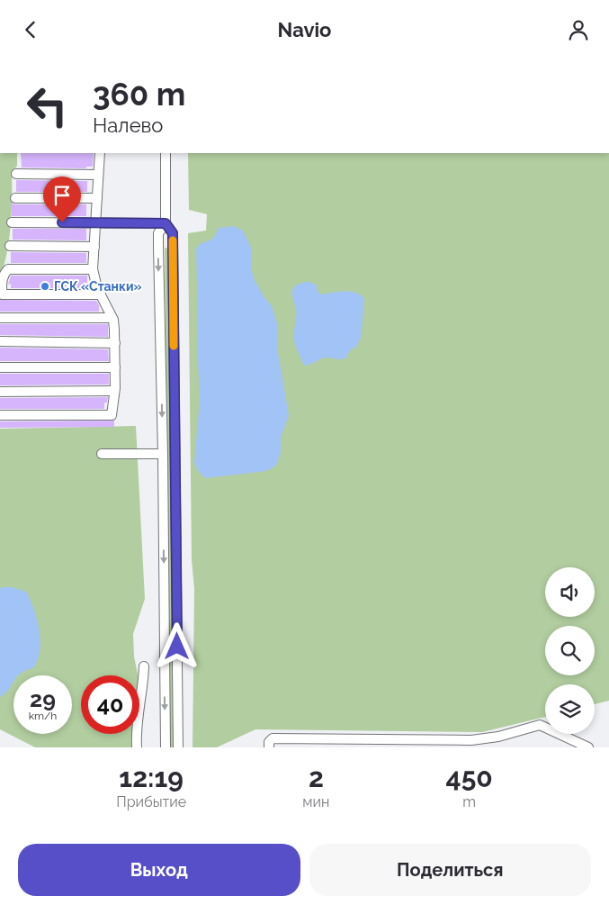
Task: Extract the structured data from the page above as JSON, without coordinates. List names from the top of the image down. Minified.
{"places":["ГСК «Станки»"],"page":{"header":"Navio","turn":["360 m","Налево"],"speed":"29 km/h","limit":"40","eta":["12:19","Прибытие","2","мин","450","m"],"buttons":["Выход","Поделиться"]}}
